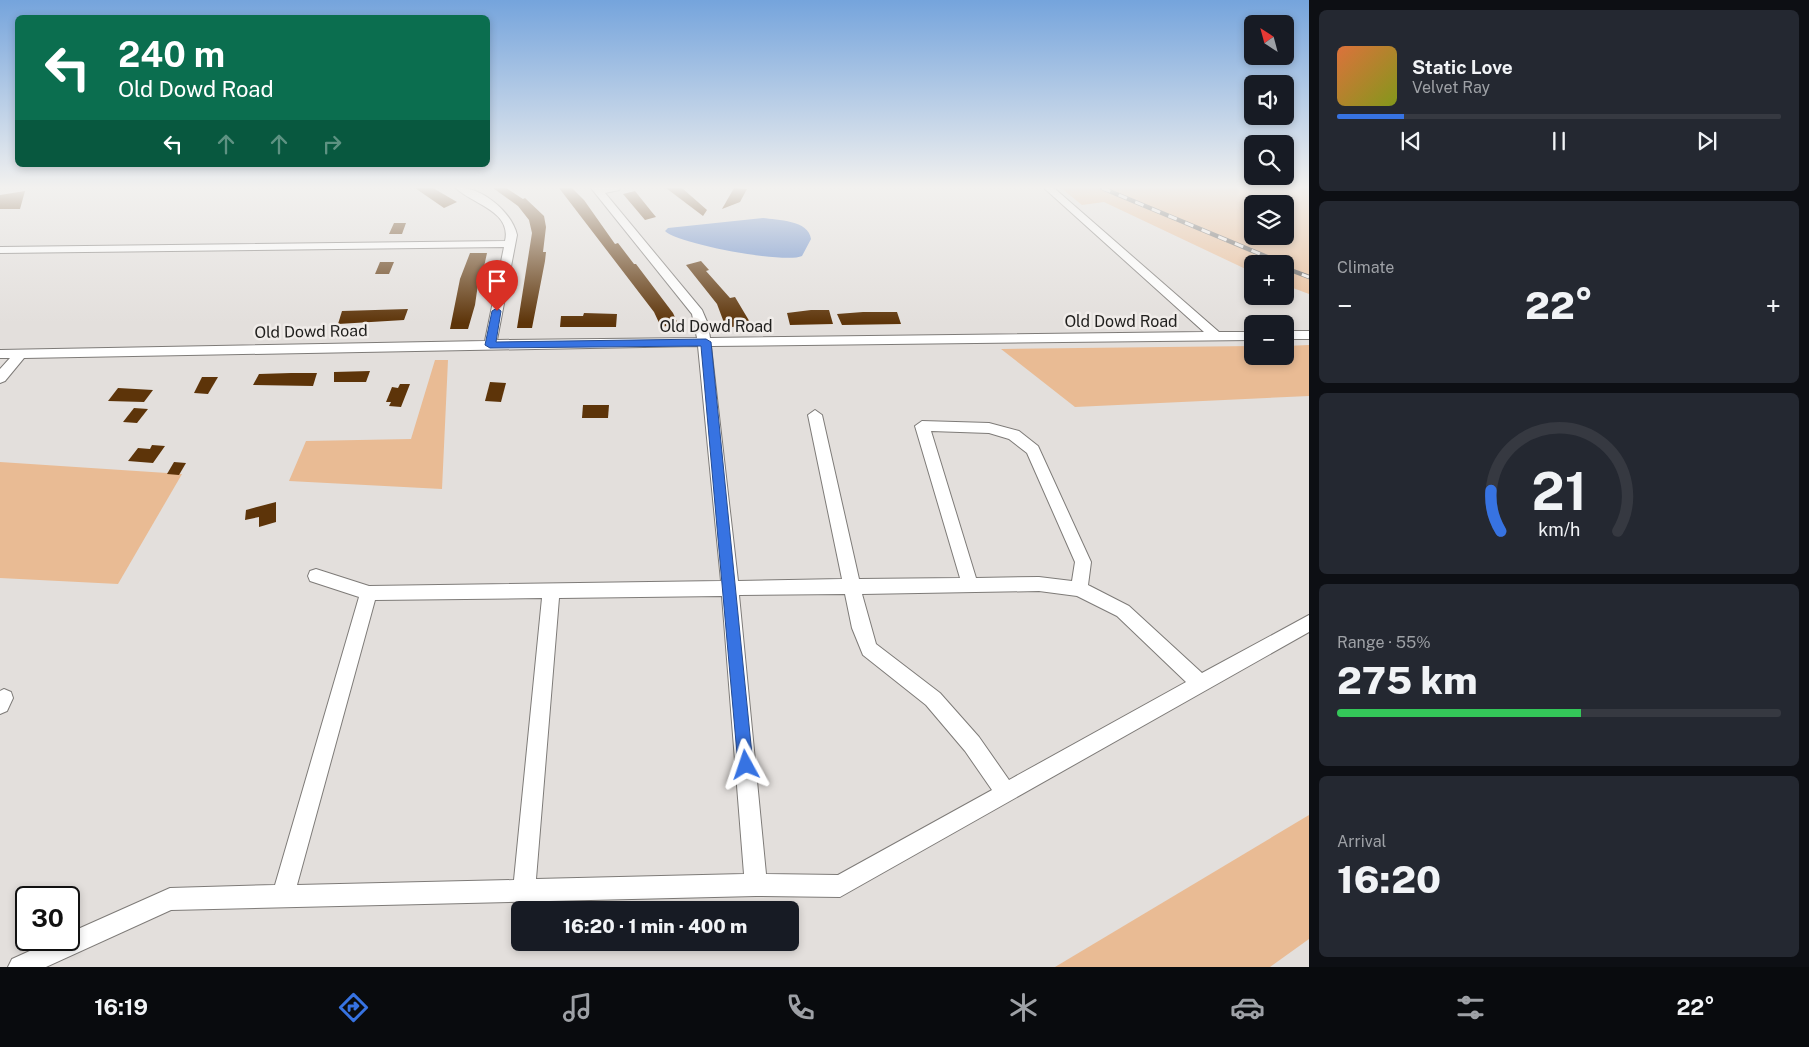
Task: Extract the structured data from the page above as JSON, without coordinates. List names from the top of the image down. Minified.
{"streets":{"street":["Old Dowd Road"]},"north":"top left","page":{"map_buttons":["+","−"],"turn":["240 m","Old Dowd Road"],"song":["Static Love","Velvet Ray"],"tile":["Climate",["Range · 55%","275 km"],["Arrival","16:20"]],"heat":["−","22°","+"],"limit":"30","trip":"16:20 · 1 min · 400 m","tabs":["16:19","22°"],"gauge":["21","km/h"]}}
